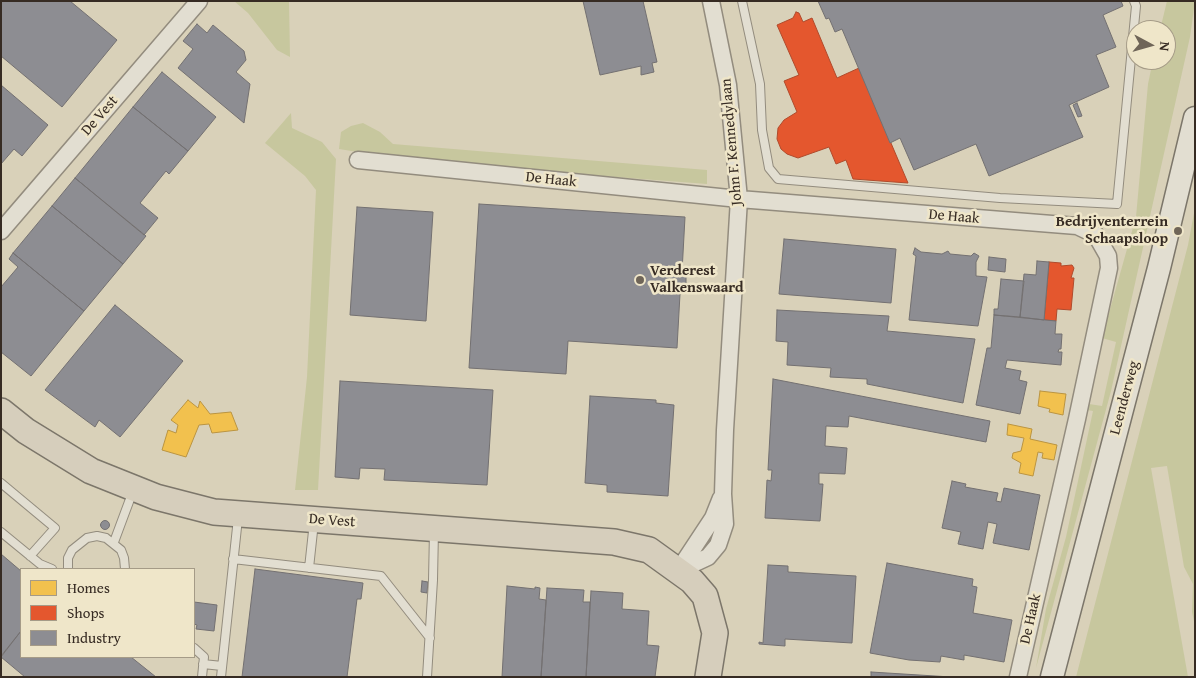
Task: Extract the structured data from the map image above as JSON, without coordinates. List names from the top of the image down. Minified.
{"streets":{"main road":["De Vest"],"street":["John F. Kennedylaan","De Haak","Leenderweg"]},"crossings":[["De Vest","John F. Kennedylaan"],["John F. Kennedylaan","De Haak"]],"places":["Bedrijventerrein Schaapsloop","Verderest Valkenswaard"],"legend":["Homes","Shops","Industry"],"north":"right"}
